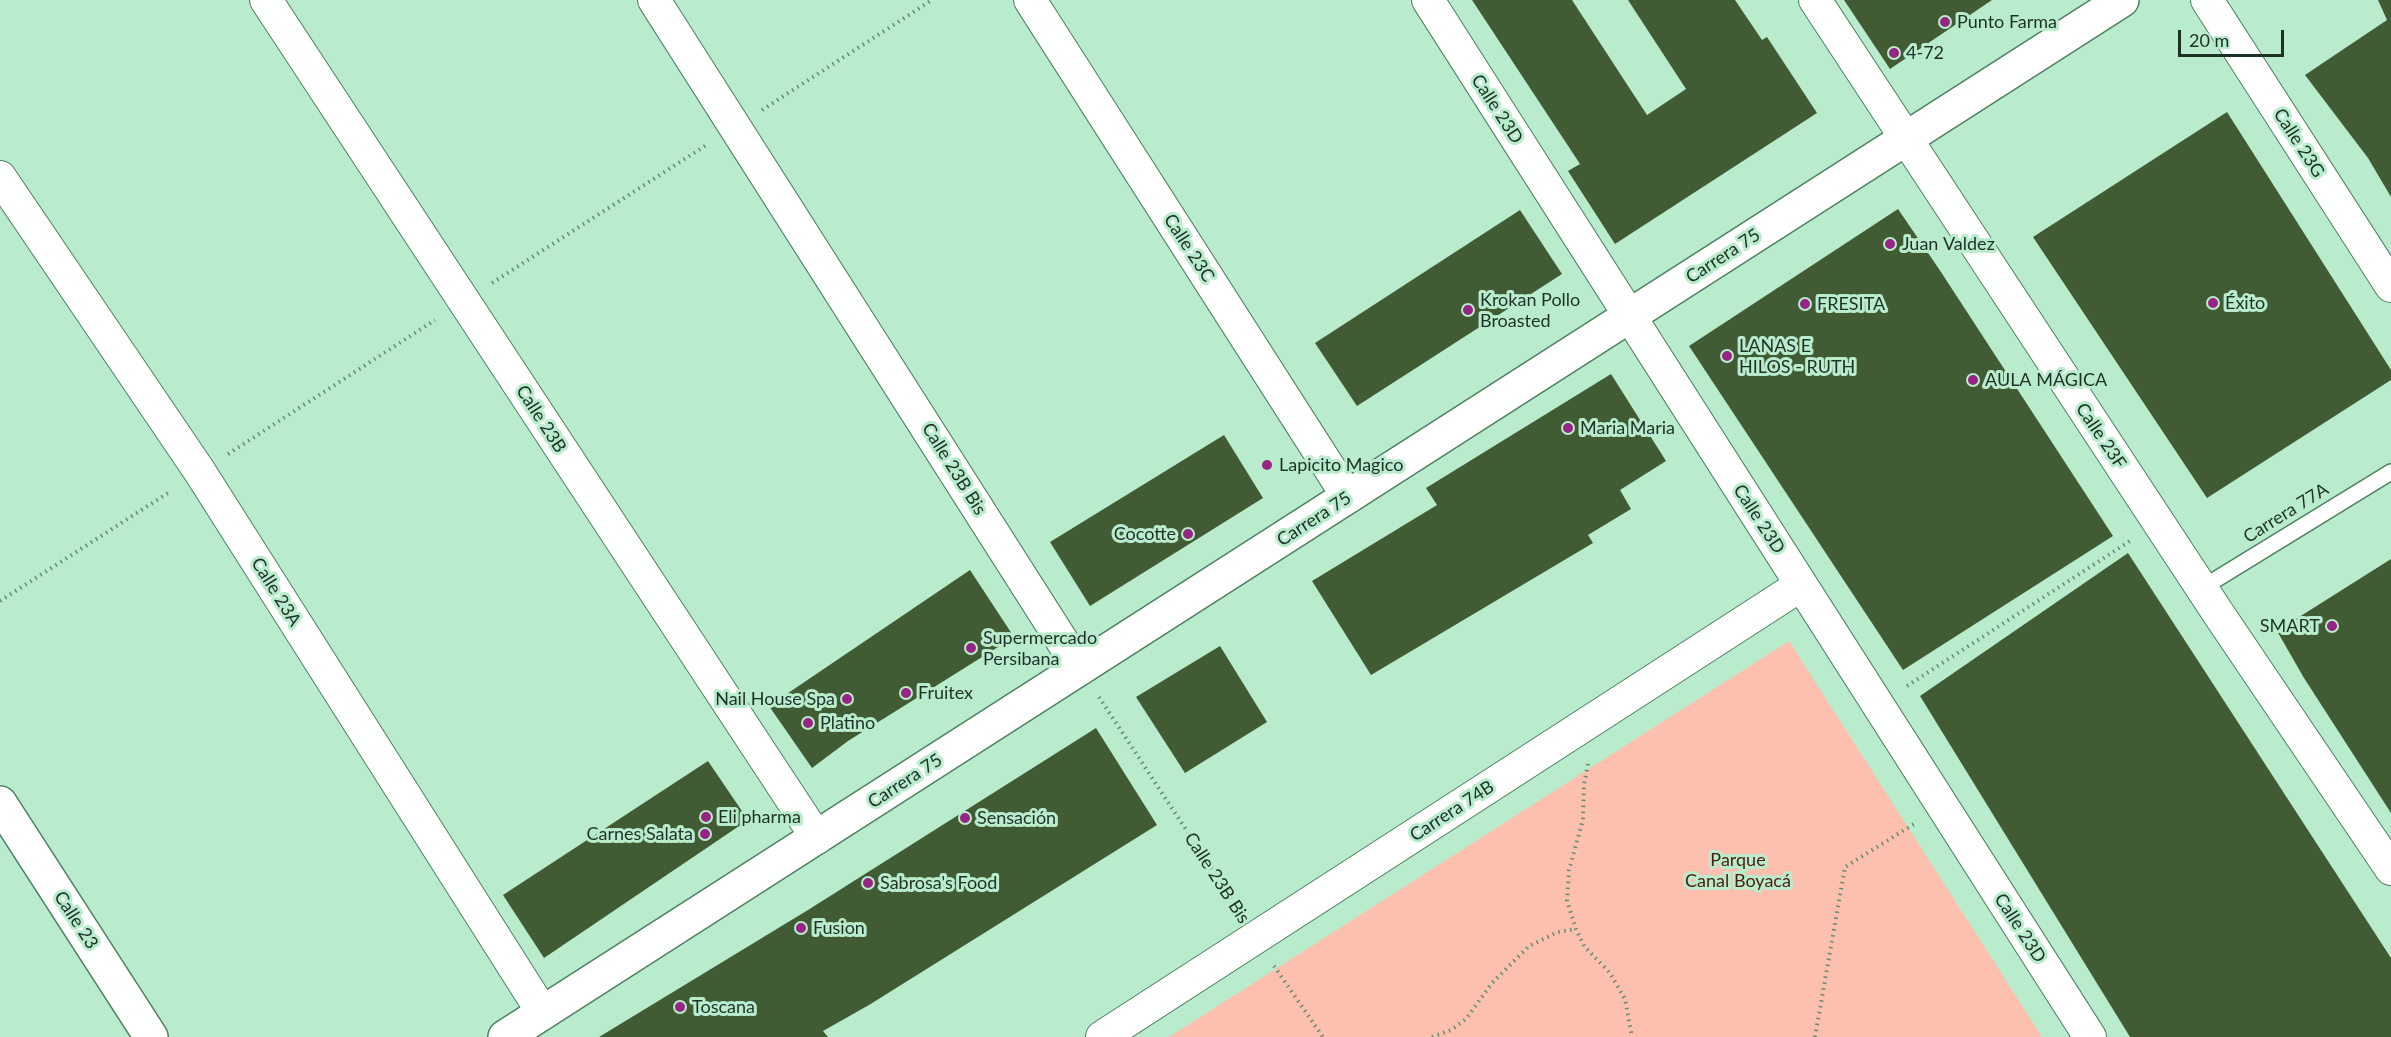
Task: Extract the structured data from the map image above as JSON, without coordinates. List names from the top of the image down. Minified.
{"streets":{"street":["Calle 23D","Calle 23G","Calle 23C","Carrera 75","Calle 23B","Calle 23F","Calle 23B Bis","Calle 23A","Carrera 74B","Calle 23"],"lane":["Carrera 77A"]},"crossings":[["Calle 23D","Carrera 75"],["Calle 23D","Carrera 74B"],["Calle 23C","Carrera 75"],["Carrera 75","Calle 23B"],["Carrera 75","Calle 23F"],["Carrera 75","Calle 23B Bis"],["Carrera 75","Calle 23A"],["Calle 23F","Carrera 77A"],["Calle 23B Bis","Carrera 74B"]],"parks":["Parque Canal Boyacá"],"places":["Punto Farma","4-72","Juan Valdez","Éxito","FRESITA","Krokan Pollo Broasted","LANAS E HILOS - RUTH","AULA MÁGICA","Maria Maria","Lapicito Magico","Cocotte","SMART","Supermercado Persibana","Fruitex","Nail House Spa","Platino","Eli pharma","Sensación","Carnes Salata","Sabrosa's Food","Fusion","Toscana"],"scale_bar":"20 m"}
